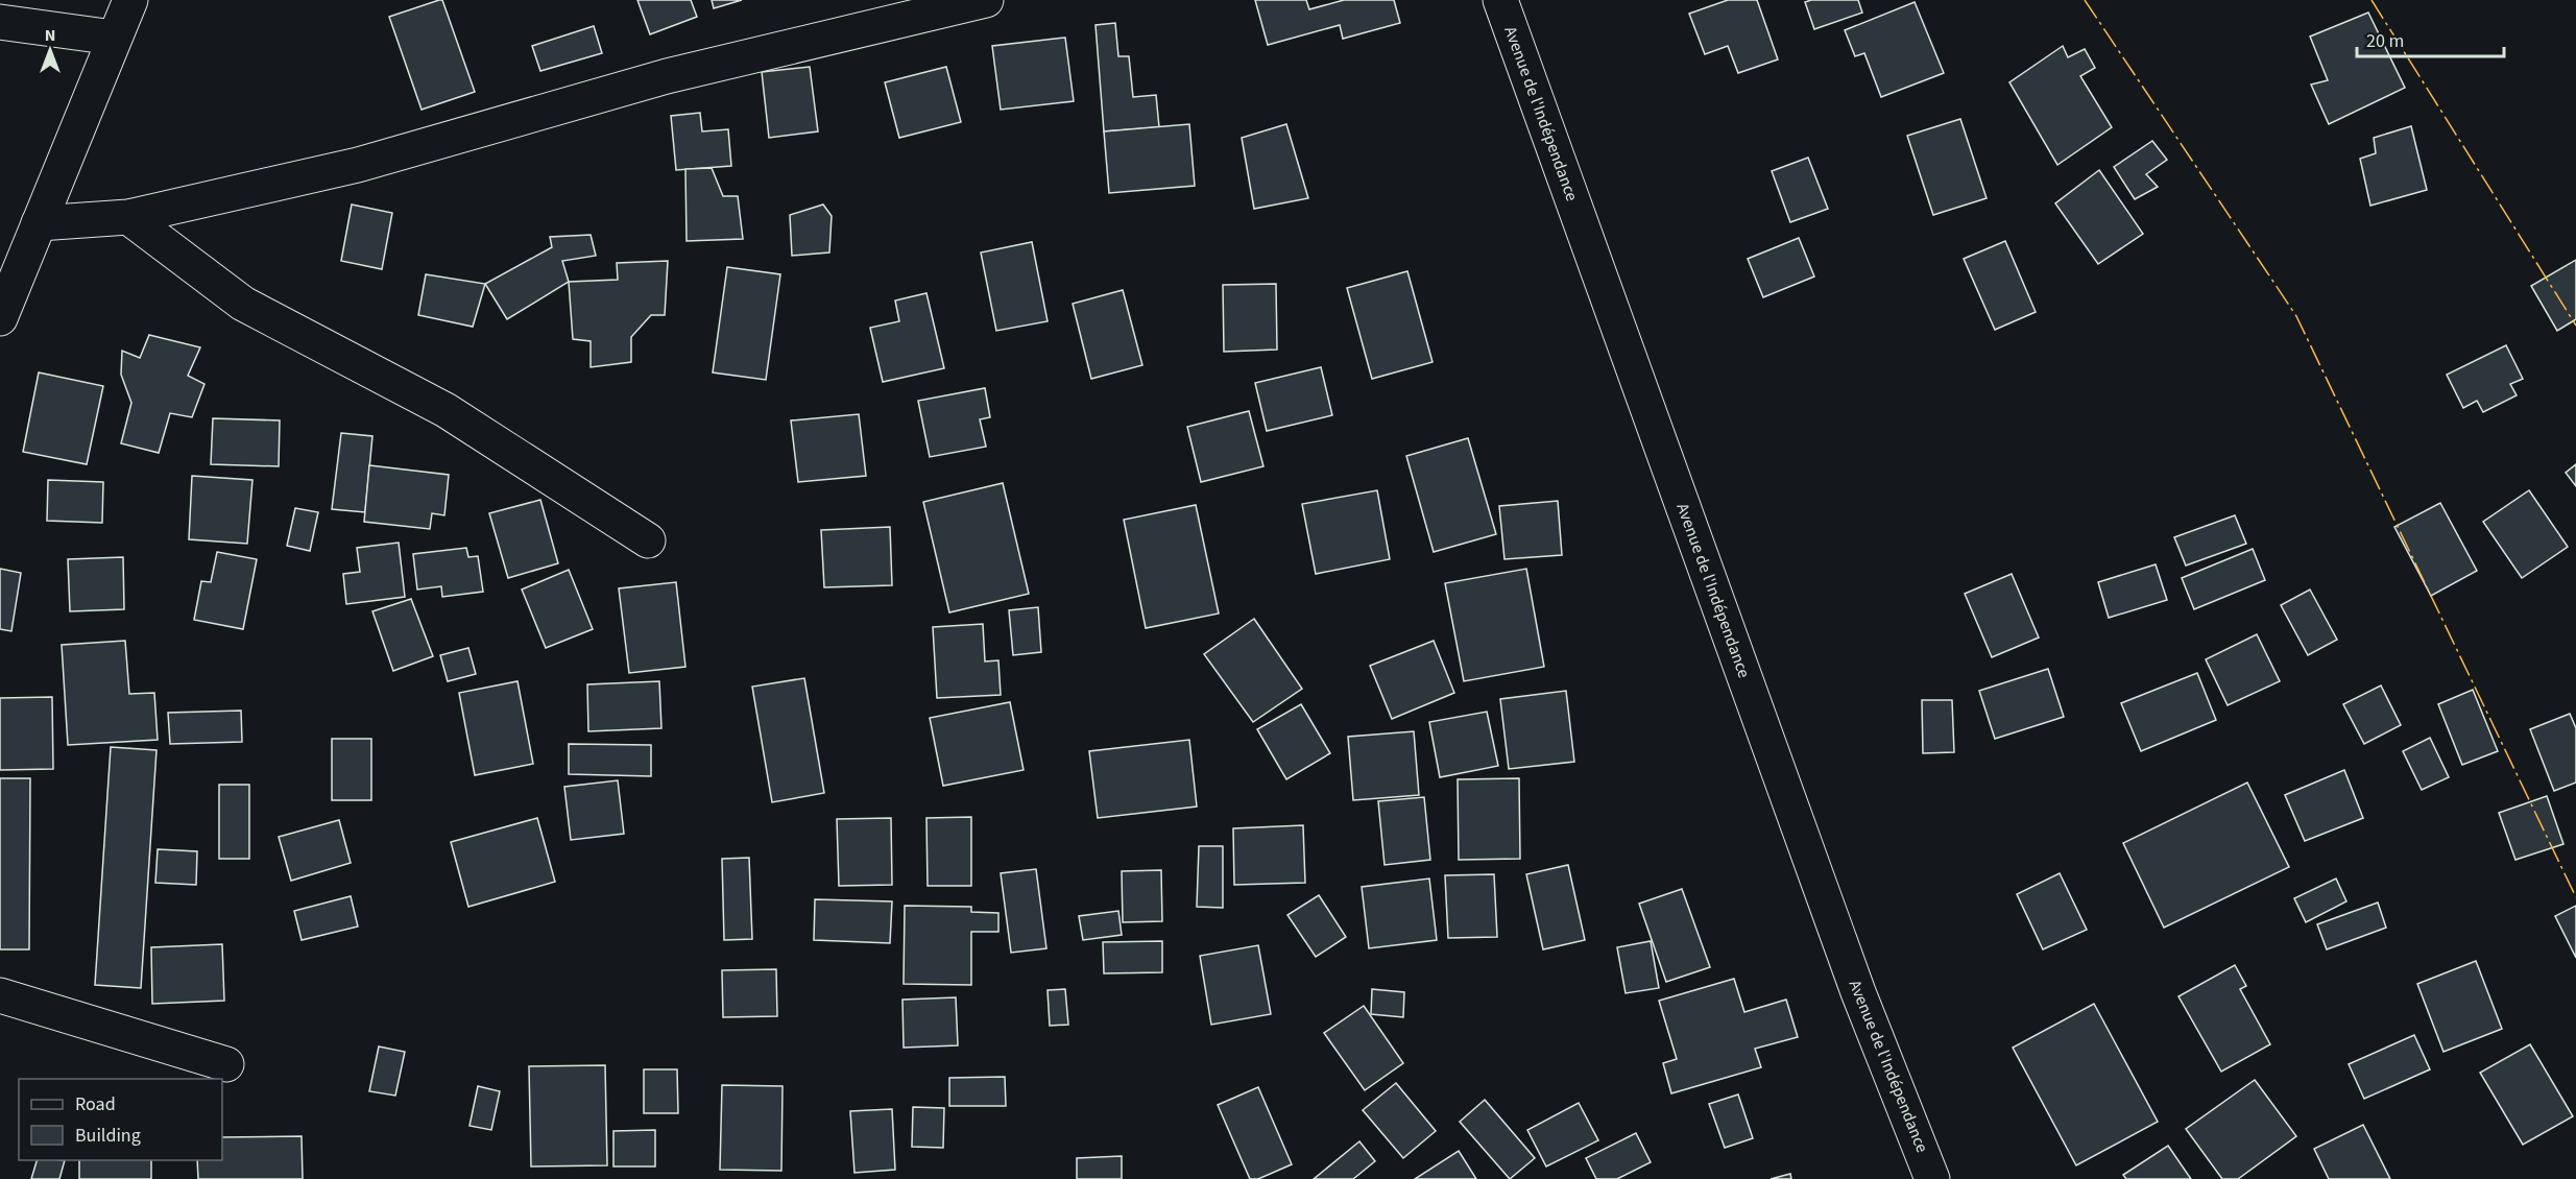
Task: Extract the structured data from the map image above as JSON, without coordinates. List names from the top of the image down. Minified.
{"streets":{"street":["Avenue de l'Indépendance"]},"legend":["Road","Building"],"scale_bar":"20 m","north":"top"}
